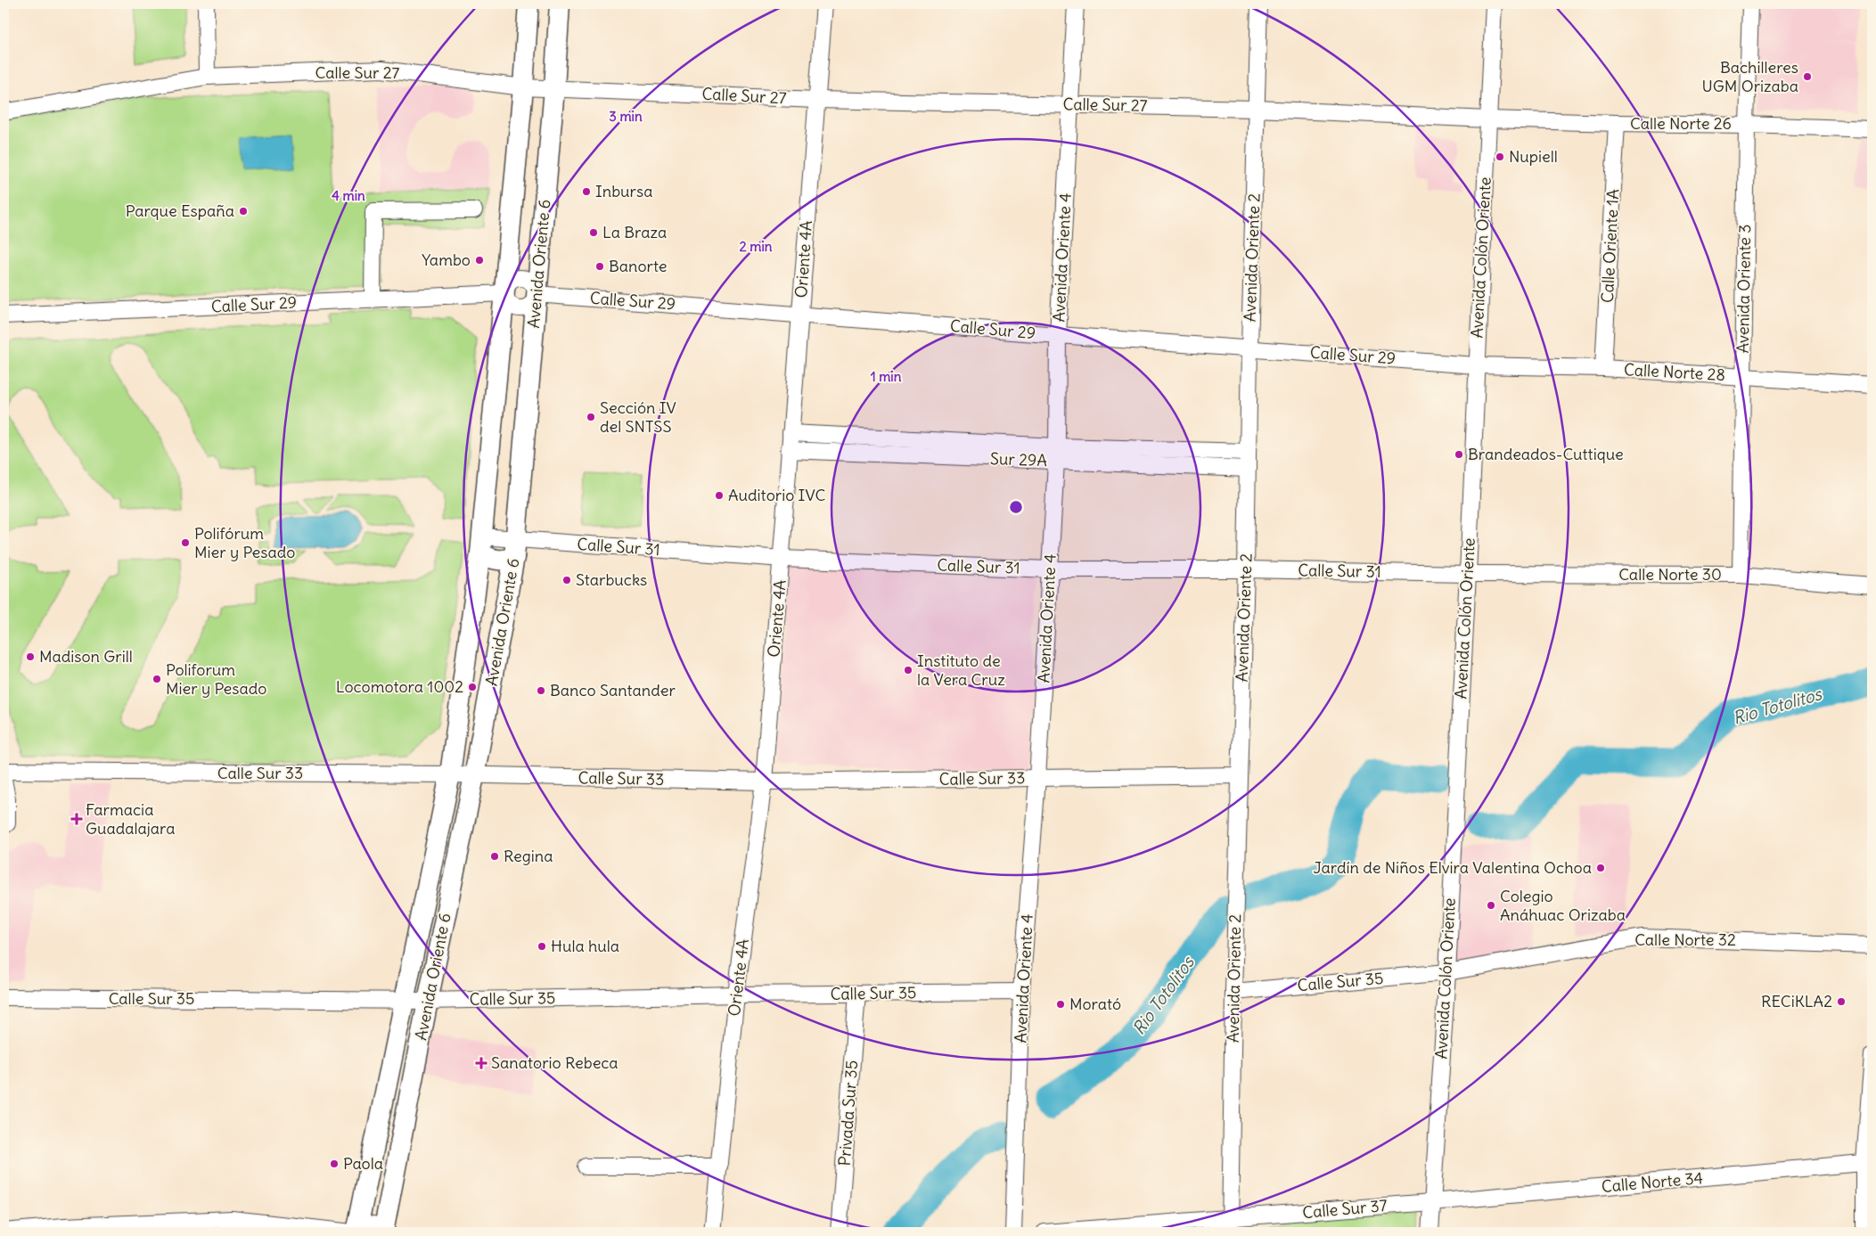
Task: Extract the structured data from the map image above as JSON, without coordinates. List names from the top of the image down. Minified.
{"streets":{"main road":["Avenida Oriente 6"],"street":["Calle Sur 27","Calle Norte 26","Calle Oriente 1A","Avenida Oriente 4","Avenida Oriente 2","Avenida Colón Oriente","Oriente 4A","Avenida Oriente 3","Calle Sur 29","Calle Norte 28","Sur 29A","Calle Sur 31","Calle Norte 30","Calle Sur 33","Calle Norte 32","Calle Sur 35","Privada Sur 35","Calle Norte 34","Calle Sur 37"]},"crossings":[["Calle Sur 27","Calle Norte 26"],["Calle Sur 27","Avenida Oriente 4"],["Calle Sur 27","Avenida Oriente 2"],["Calle Sur 27","Avenida Colón Oriente"],["Calle Sur 27","Oriente 4A"],["Calle Sur 27","Avenida Oriente 6"],["Calle Norte 26","Calle Oriente 1A"],["Calle Norte 26","Avenida Colón Oriente"],["Calle Norte 26","Avenida Oriente 3"],["Calle Oriente 1A","Calle Norte 28"],["Avenida Oriente 4","Calle Sur 29"],["Avenida Oriente 4","Sur 29A"],["Avenida Oriente 4","Calle Sur 31"],["Avenida Oriente 4","Calle Sur 33"],["Avenida Oriente 4","Calle Sur 35"],["Avenida Oriente 2","Calle Sur 29"],["Avenida Oriente 2","Sur 29A"],["Avenida Oriente 2","Calle Sur 31"],["Avenida Oriente 2","Calle Sur 33"],["Avenida Oriente 2","Calle Sur 35"],["Avenida Oriente 2","Calle Sur 37"],["Avenida Colón Oriente","Calle Sur 29"],["Avenida Colón Oriente","Calle Norte 28"],["Avenida Colón Oriente","Calle Sur 31"],["Avenida Colón Oriente","Calle Norte 30"],["Avenida Colón Oriente","Calle Norte 32"],["Avenida Colón Oriente","Calle Sur 35"],["Avenida Colón Oriente","Calle Norte 34"],["Avenida Colón Oriente","Calle Sur 37"],["Oriente 4A","Calle Sur 29"],["Oriente 4A","Sur 29A"],["Oriente 4A","Calle Sur 31"],["Oriente 4A","Calle Sur 33"],["Oriente 4A","Calle Sur 35"],["Avenida Oriente 6","Calle Sur 29"],["Avenida Oriente 6","Calle Sur 31"],["Avenida Oriente 6","Calle Sur 33"],["Avenida Oriente 6","Calle Sur 35"],["Avenida Oriente 3","Calle Norte 28"],["Avenida Oriente 3","Calle Norte 30"],["Calle Sur 29","Calle Norte 28"],["Calle Sur 31","Calle Norte 30"],["Calle Norte 32","Calle Sur 35"],["Calle Sur 35","Privada Sur 35"],["Calle Norte 34","Calle Sur 37"]],"water":["Rio Totolitos"],"places":{"other":["Bachilleres UGM Orizaba","Nupiell","Inbursa","Parque España","La Braza","Yambo","Banorte","Sección IV del SNTSS","Brandeados-Cuttique","Auditorio IVC","Polifórum Mier y Pesado","Starbucks","Madison Grill","Instituto de la Vera Cruz","Poliforum Mier y Pesado","Locomotora 1002","Banco Santander","Regina","Jardín de Niños Elvira Valentina Ochoa","Colegio Anáhuac Orizaba","Hula hula","RECiKLA2","Morató","Paola"],"health":["Farmacia Guadalajara","Sanatorio Rebeca"]},"rings":["3 min","4 min","2 min","1 min"]}
